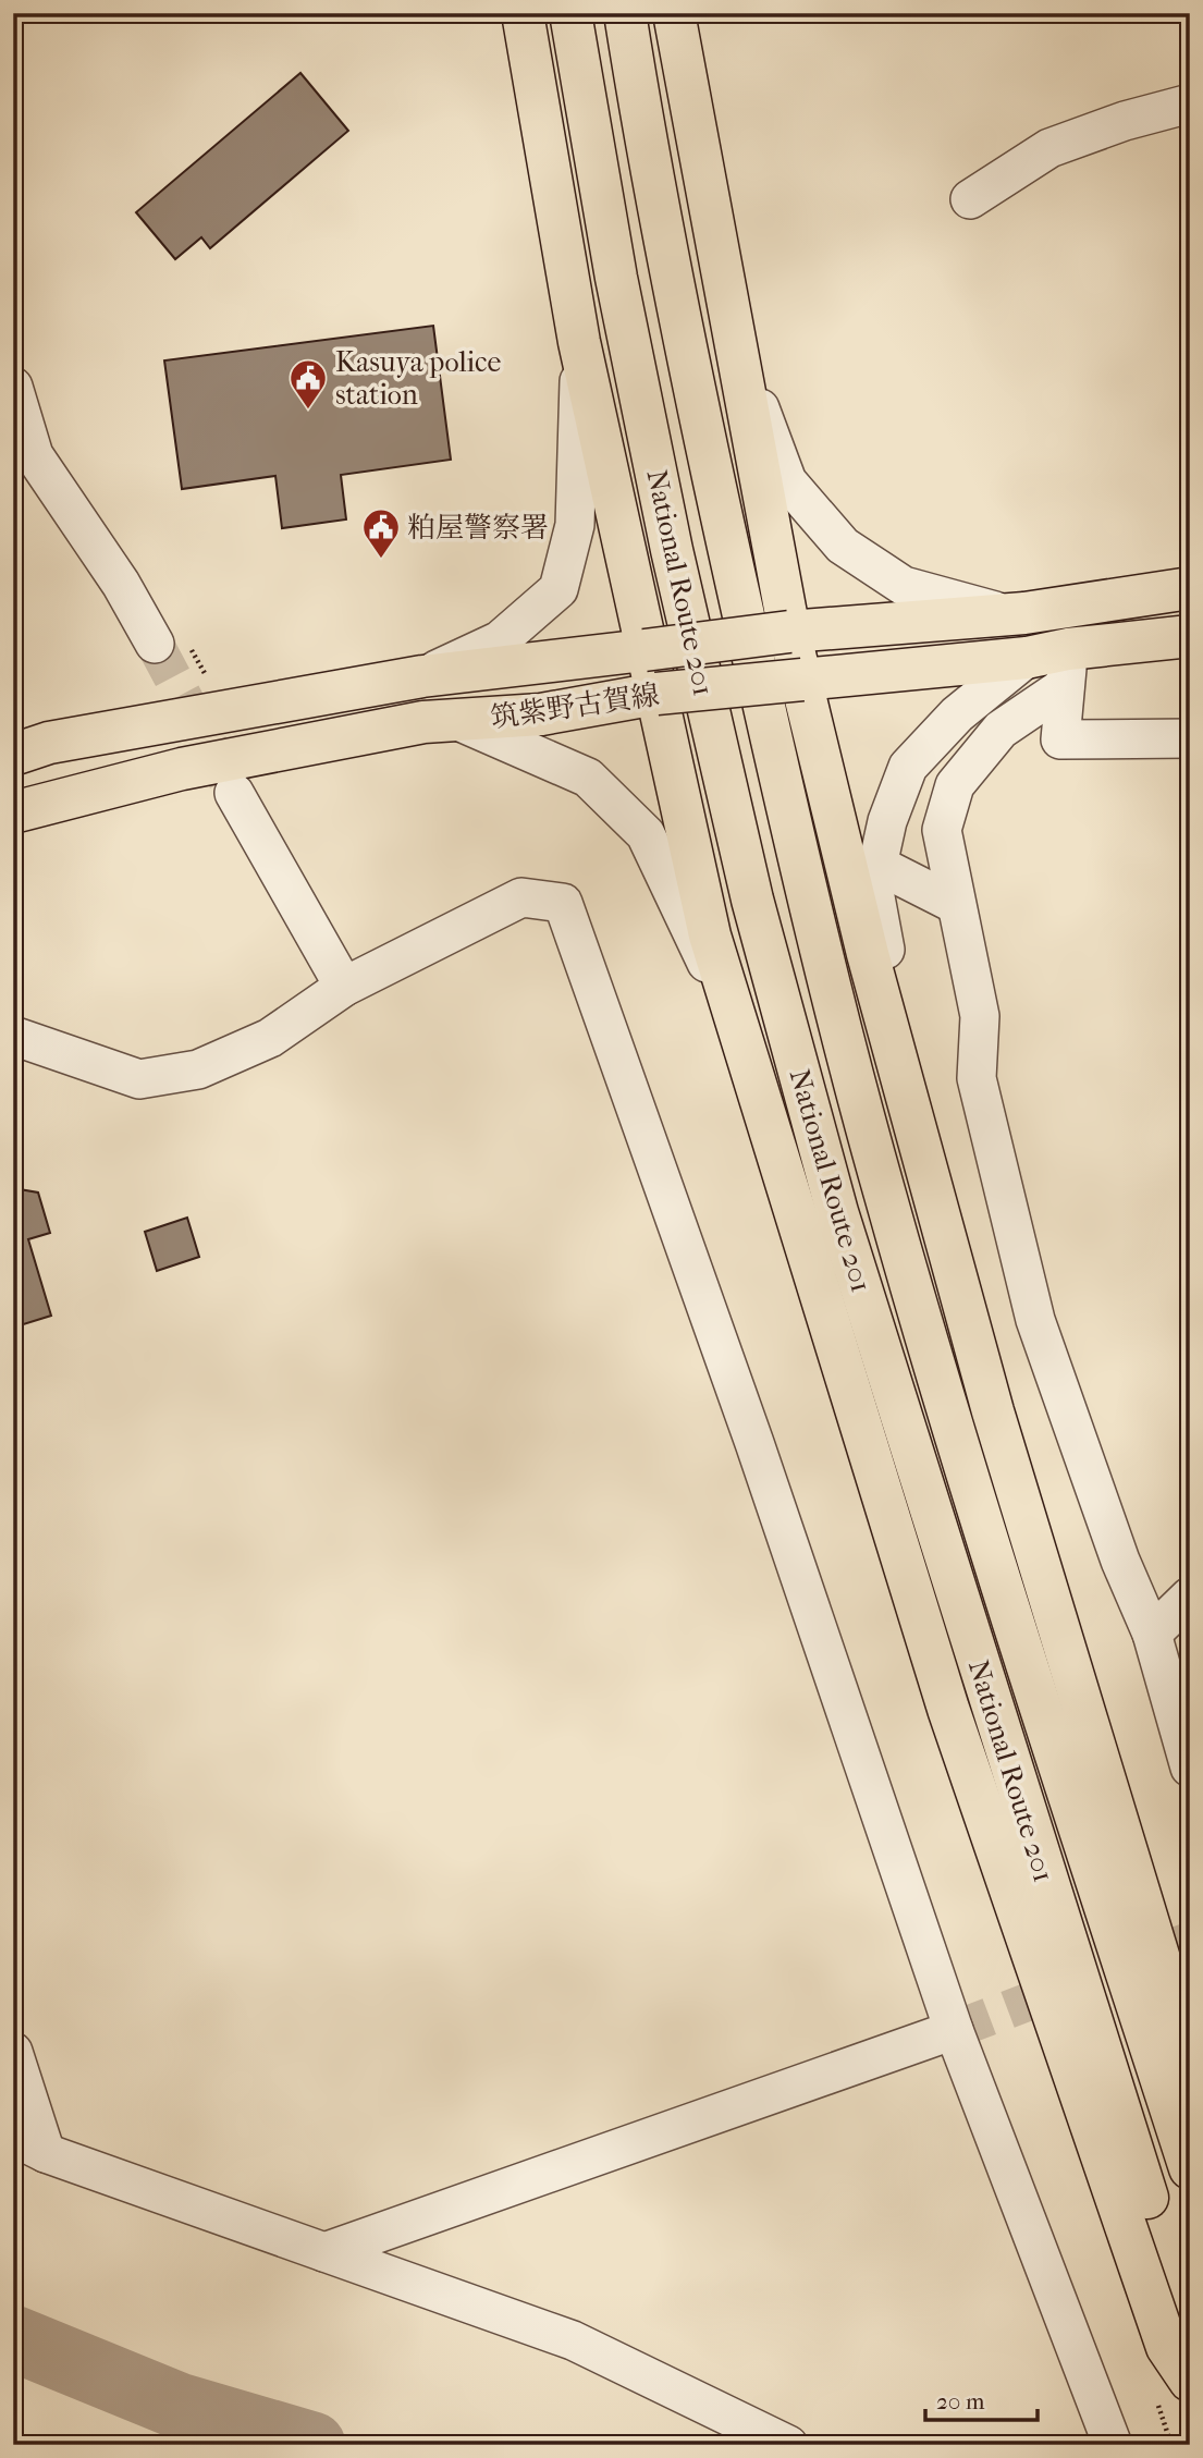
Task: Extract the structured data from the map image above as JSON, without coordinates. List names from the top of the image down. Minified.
{"streets":{"main road":["National Route 201","筑紫野古賀線"]},"places":{"public building":["Kasuya police station","粕屋警察署"]},"scale_bar":"20 m"}
